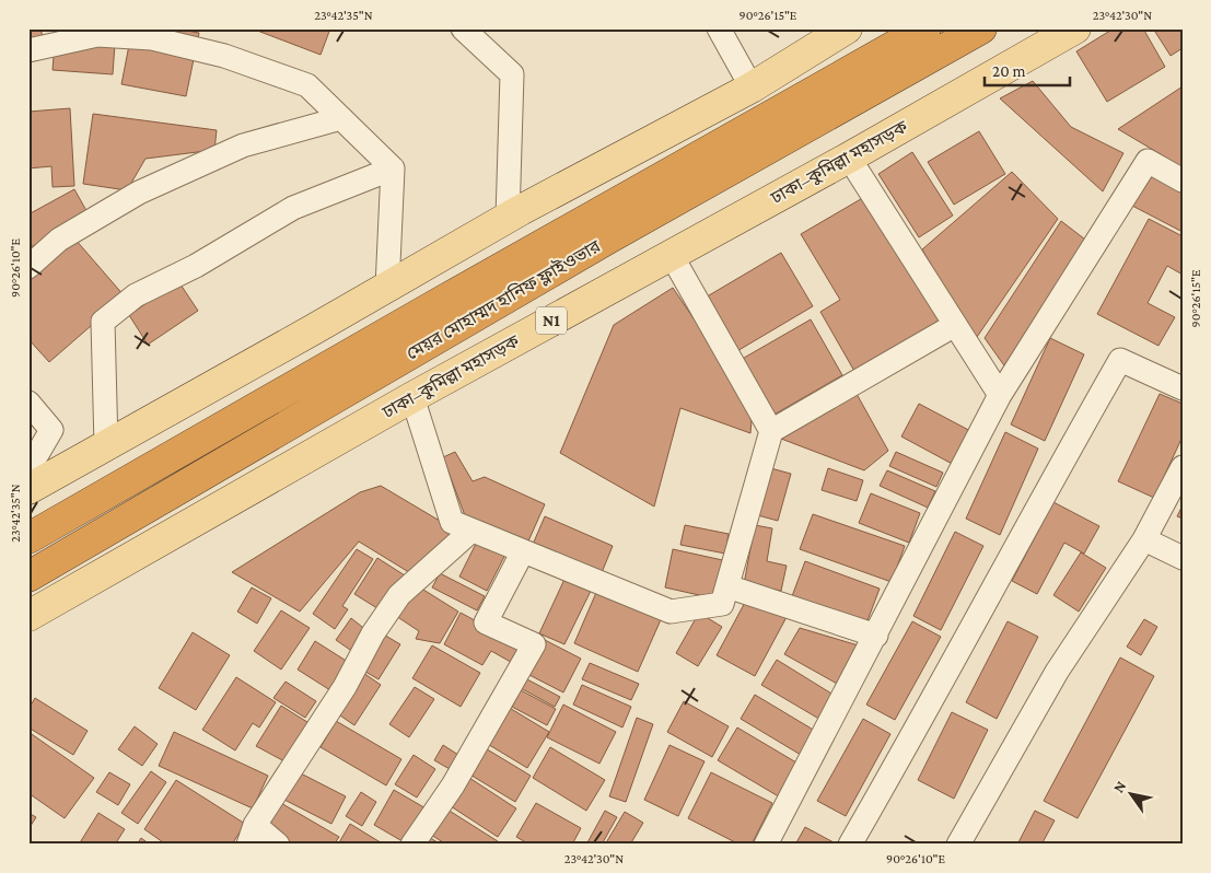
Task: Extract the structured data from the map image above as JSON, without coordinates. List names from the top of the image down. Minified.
{"streets":{"highway":["মেয়র মোহাম্মদ হানিফ ফ্লাইওভার","N1"],"main road":["ঢাকা–কুমিল্লা মহাসড়ক"]},"scale_bar":"20 m","north":"top left","coordinates":["23°42'35\"N","90°26'15\"E","23°42'30\"N","90°26'10\"E"]}
